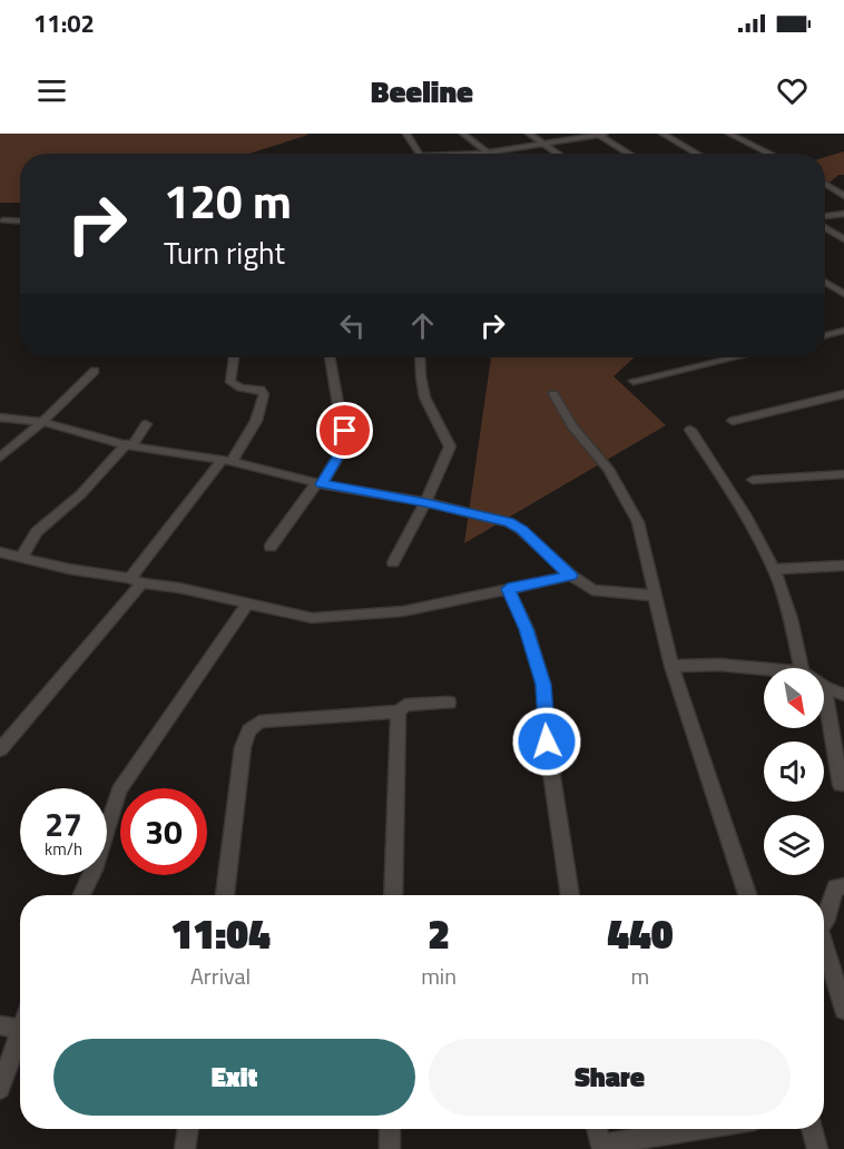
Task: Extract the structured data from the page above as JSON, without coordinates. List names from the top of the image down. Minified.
{"north":"bottom right","page":{"status":"11:02","header":"Beeline","turn":["120 m","Turn right"],"speed":"27 km/h","limit":"30","eta":["11:04","Arrival","2","min","440","m"],"buttons":["Exit","Share"]}}
